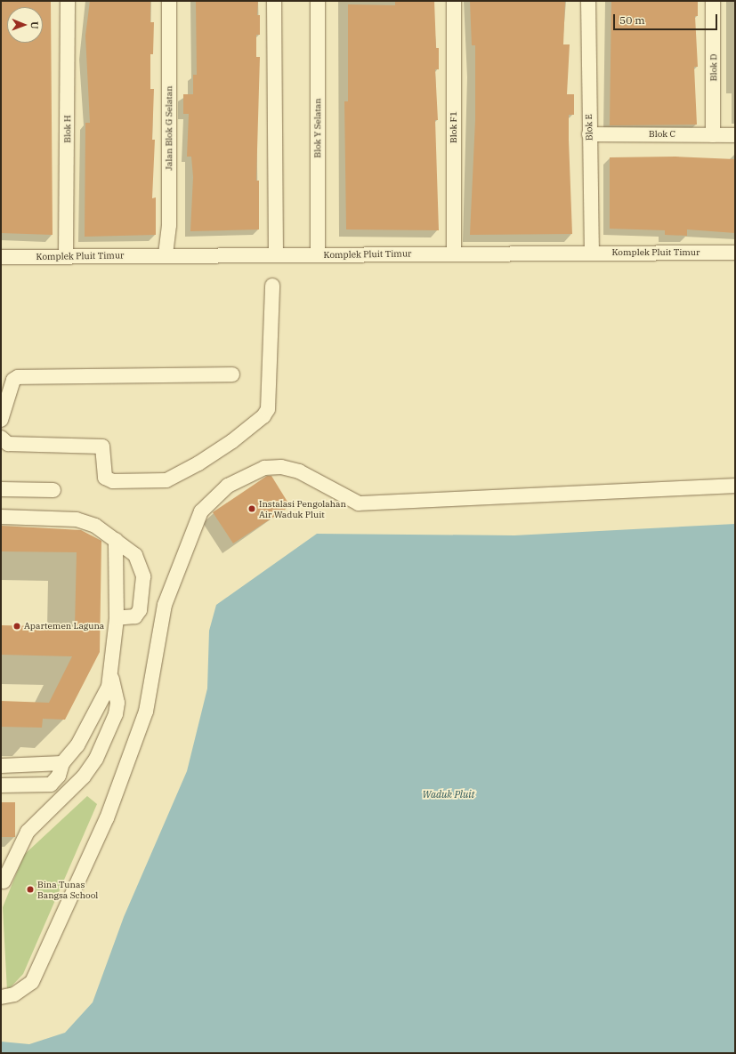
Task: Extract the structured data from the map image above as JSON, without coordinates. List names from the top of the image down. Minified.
{"streets":{"street":["Blok D","Blok F1","Blok E","Jalan Blok G Selatan","Blok Y Selatan","Blok H","Blok C","Komplek Pluit Timur"]},"crossings":[["Blok D","Blok C"],["Blok F1","Komplek Pluit Timur"],["Blok E","Blok C"],["Blok E","Komplek Pluit Timur"],["Jalan Blok G Selatan","Komplek Pluit Timur"],["Blok Y Selatan","Komplek Pluit Timur"],["Blok H","Komplek Pluit Timur"]],"water":["Waduk Pluit"],"places":["Instalasi Pengolahan Air Waduk Pluit","Apartemen Laguna","Bina Tunas Bangsa School"],"scale_bar":"50 m","north":"right"}
